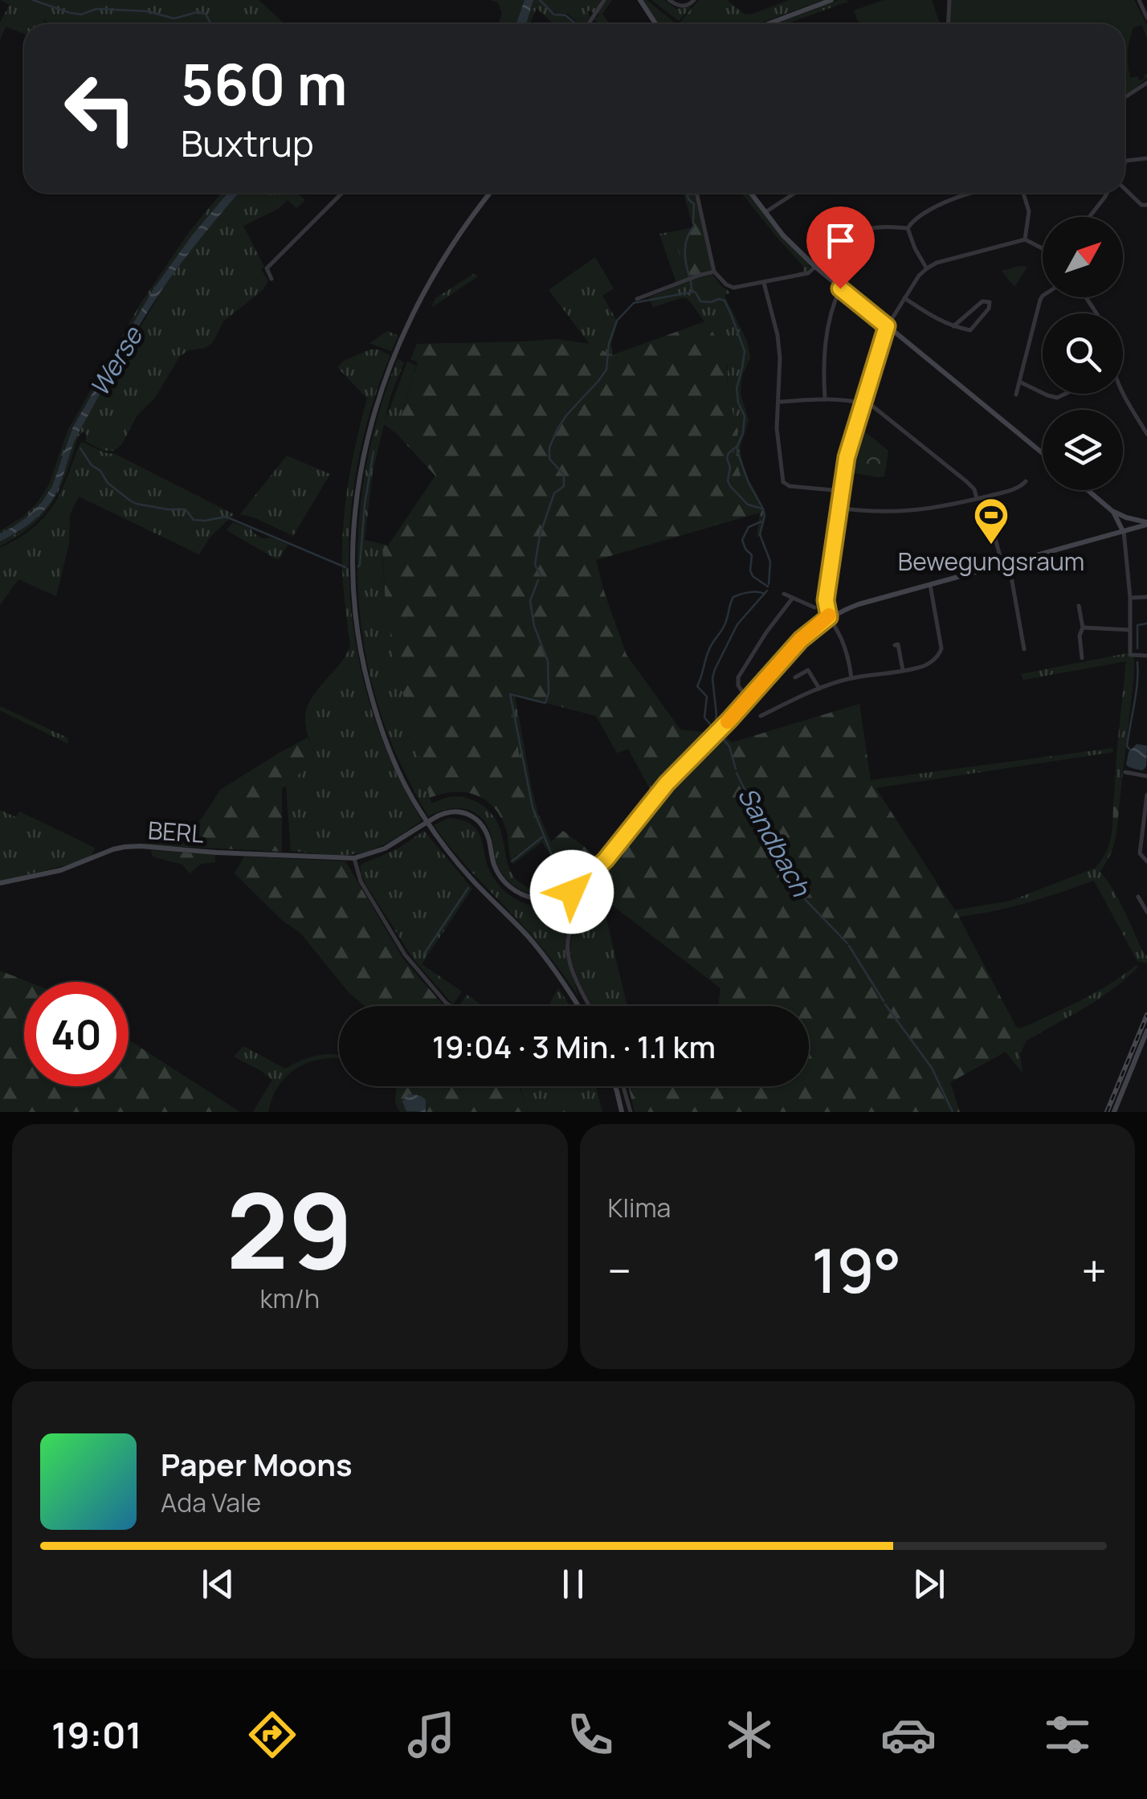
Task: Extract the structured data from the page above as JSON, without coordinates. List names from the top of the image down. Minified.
{"streets":{"street":["BERL"]},"water":["Werse","Sandbach"],"places":{"sports":["Bewegungsraum"]},"north":"top right","page":{"turn":["560 m","Buxtrup"],"limit":"40","trip":"19:04 · 3 Min. · 1.1 km","tile":[["29","km/h"],"Klima"],"heat":["−","19°","+"],"song":["Paper Moons","Ada Vale"],"tabs":"19:01"}}
